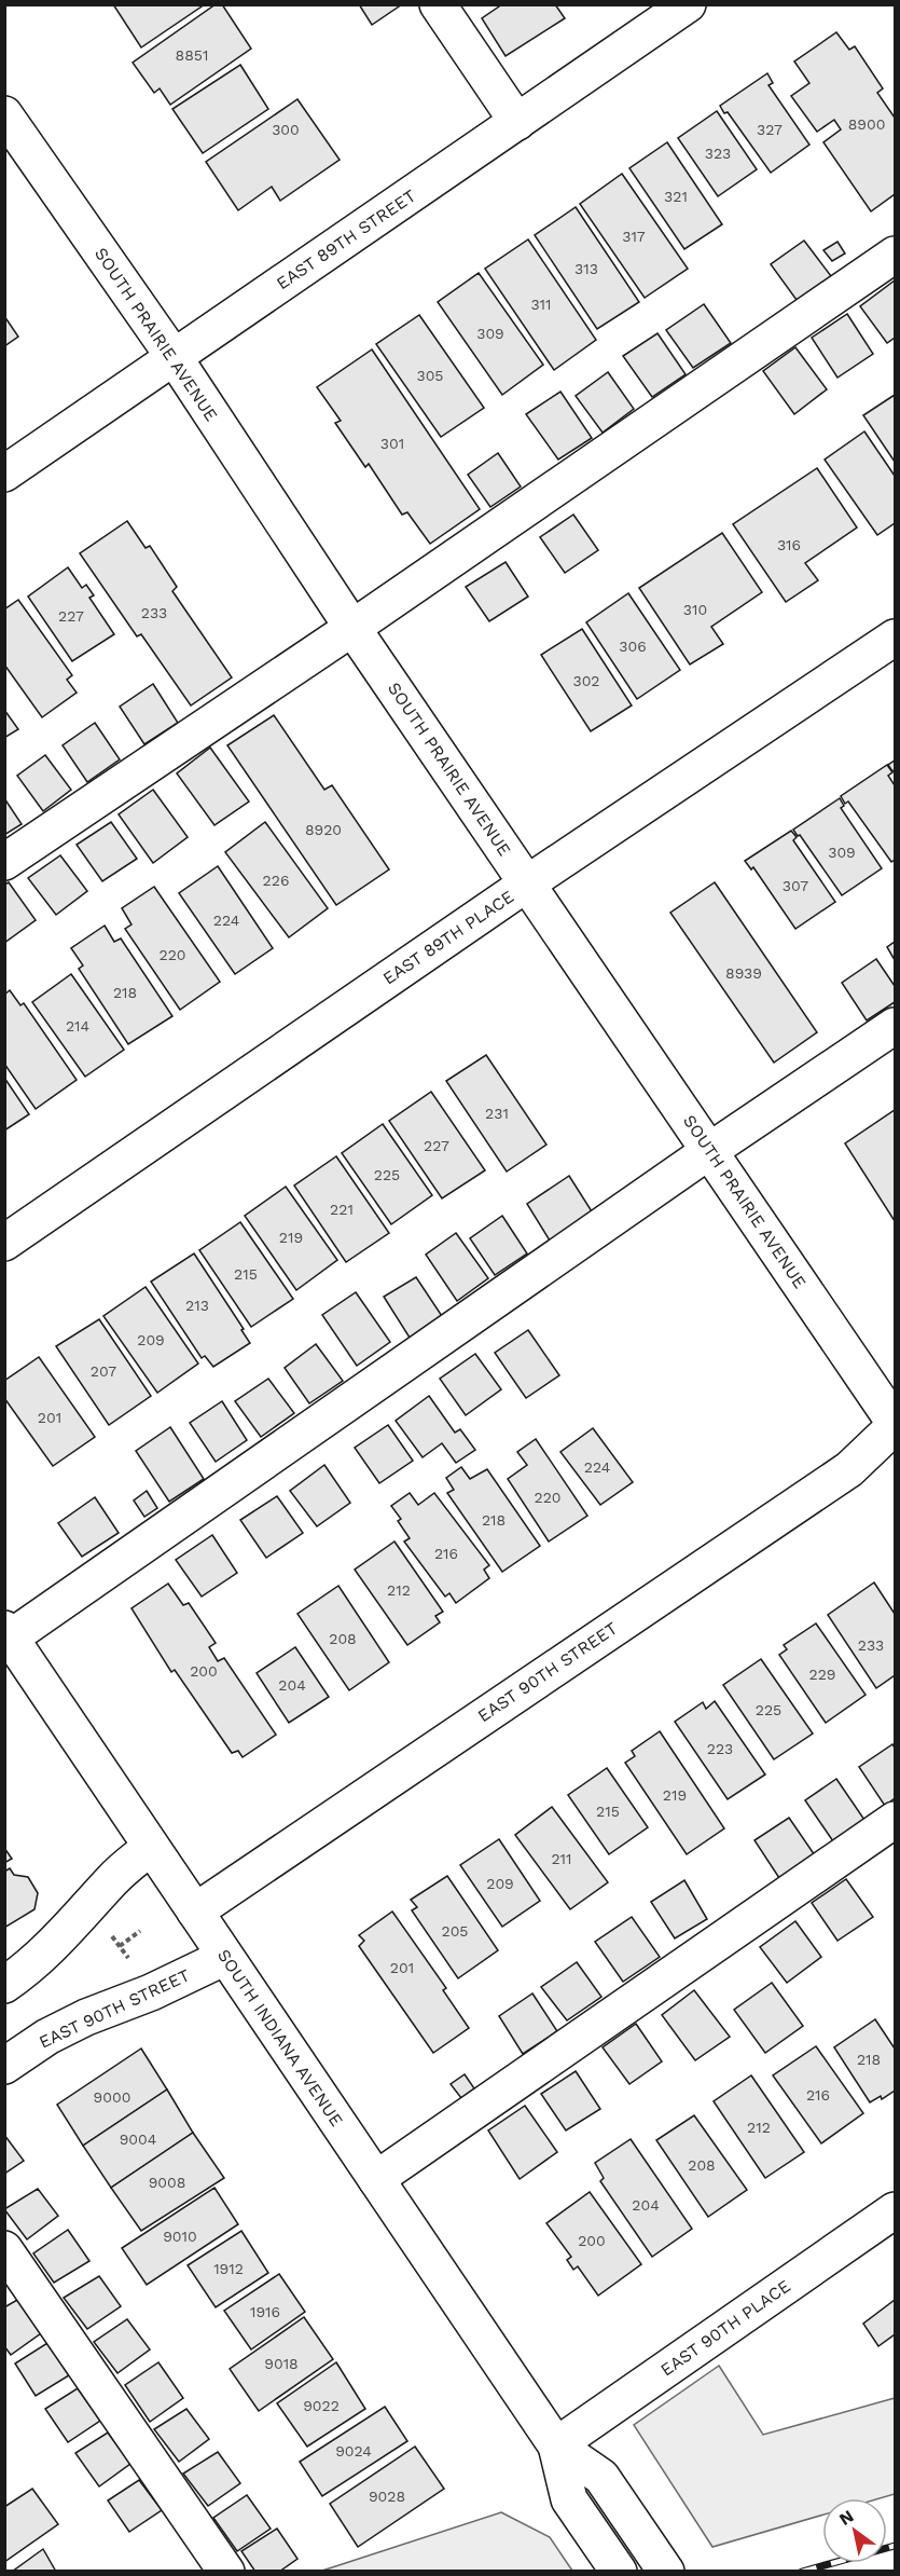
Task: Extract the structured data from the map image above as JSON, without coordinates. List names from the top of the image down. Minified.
{"streets":{"street":["EAST 89TH STREET","SOUTH PRAIRIE AVENUE","EAST 89TH PLACE","EAST 90TH STREET","SOUTH INDIANA AVENUE","EAST 90TH PLACE"]},"crossings":[["EAST 89TH STREET","SOUTH PRAIRIE AVENUE"],["SOUTH PRAIRIE AVENUE","EAST 89TH PLACE"],["SOUTH PRAIRIE AVENUE","EAST 90TH STREET"],["EAST 90TH STREET","SOUTH INDIANA AVENUE"],["SOUTH INDIANA AVENUE","EAST 90TH PLACE"]],"house_numbers":["8851","8900","300","327","323","321","317","313","311","309","305","301","316","310","233","227","306","302","8920","309","226","307","224","220","8939","218","214","231","227","225","221","219","215","213","209","207","201","224","220","218","216","212","208","233","200","229","204","225","223","219","215","211","209","205","201","218","216","9000","212","9004","208","9008","204","9010","200","1912","1916","9018","9022","9024","9028"],"north":"top left"}
